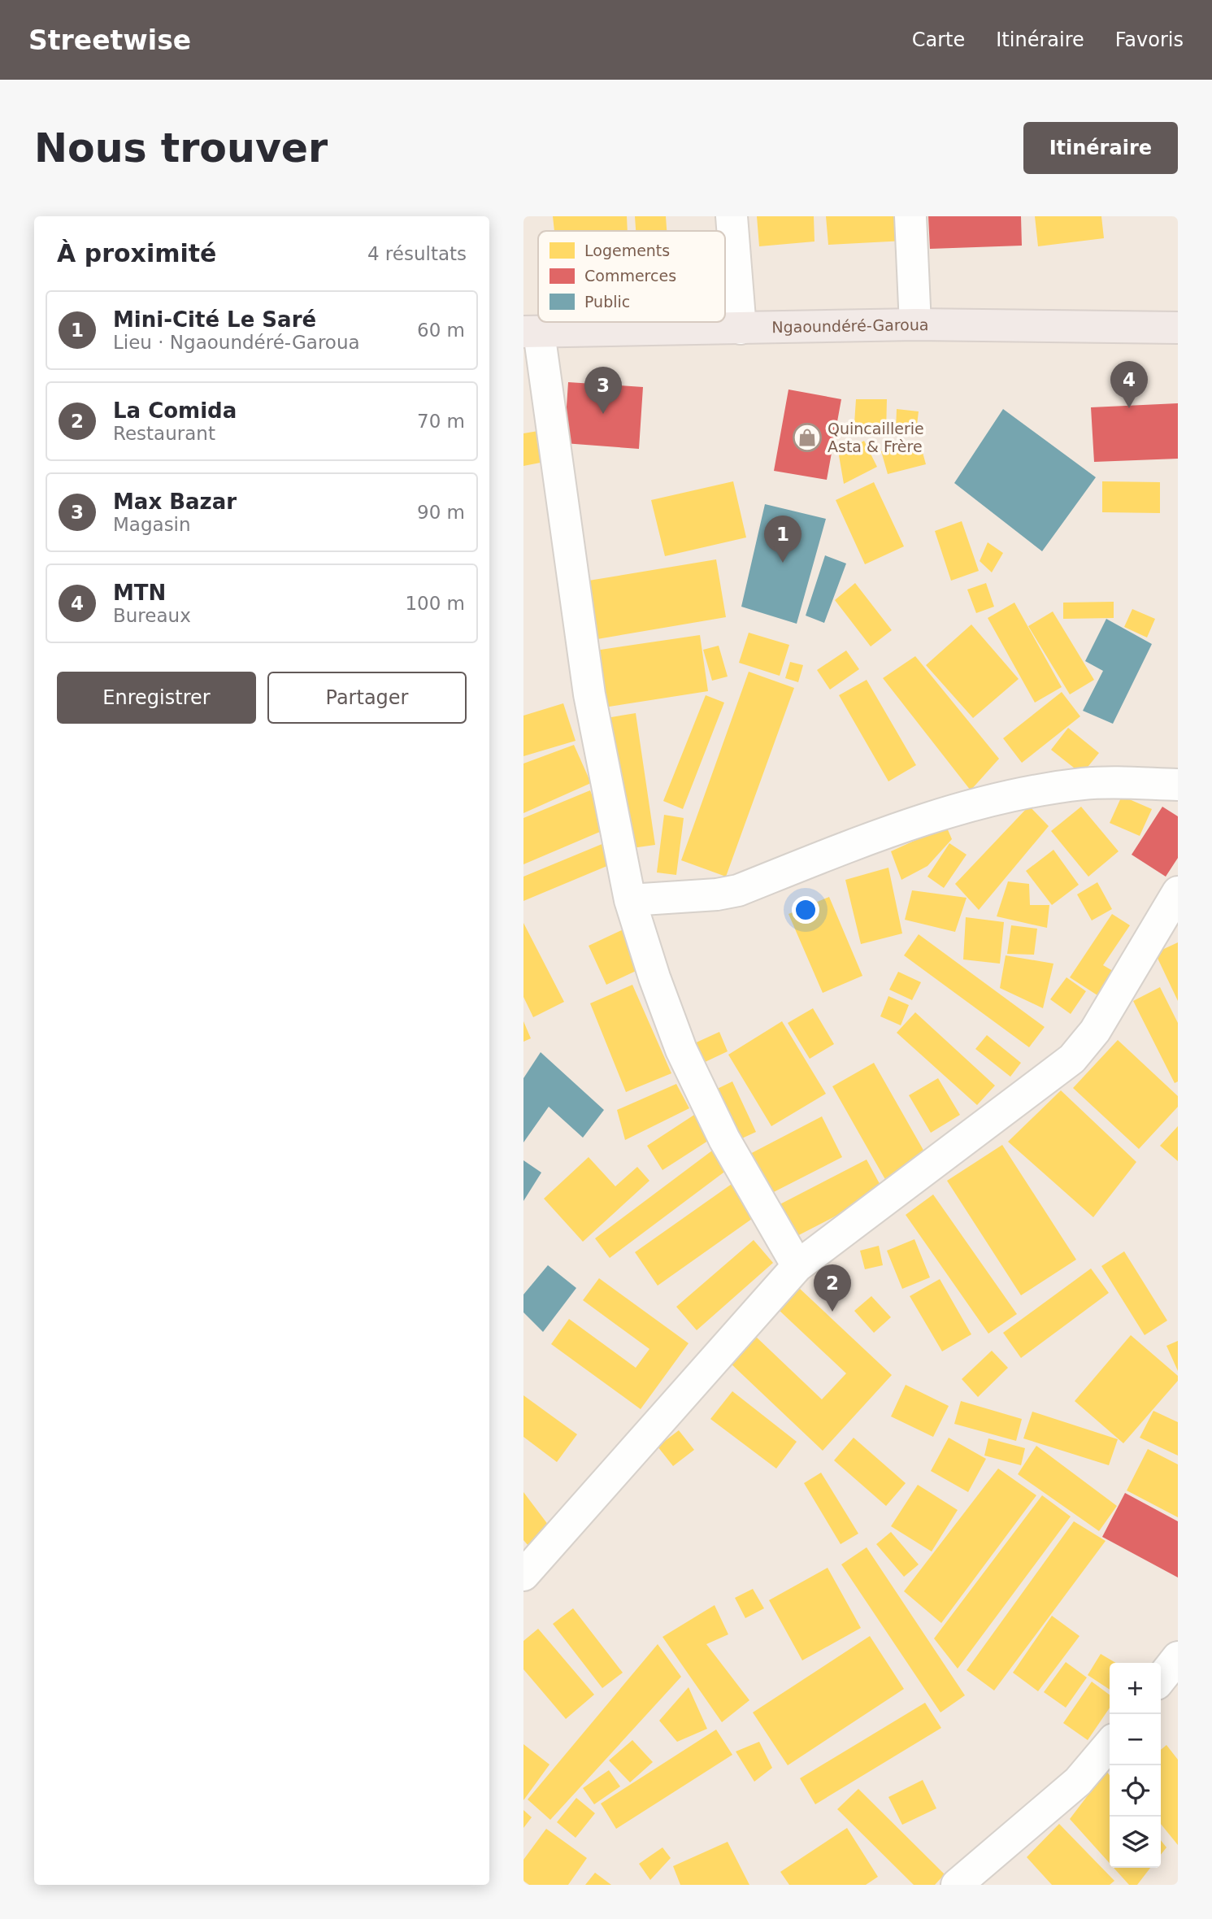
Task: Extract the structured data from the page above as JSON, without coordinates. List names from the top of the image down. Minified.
{"streets":{"highway":["Ngaoundéré-Garoua"]},"places":{"shop":["Quincaillerie Asta & Frère"]},"legend":["Logements","Commerces","Public"],"page":{"header":"Streetwise","nav":["Carte","Itinéraire","Favoris"],"buttons":["Itinéraire",["Enregistrer","Partager"]],"title":"Nous trouver","heading":["À proximité","4 résultats"],"list":[{"mark":"1","name":"Mini-Cité Le Saré","note":"Lieu · Ngaoundéré-Garoua","value":"60 m"},{"mark":"2","name":"La Comida","note":"Restaurant","value":"70 m"},{"mark":"3","name":"Max Bazar","note":"Magasin","value":"90 m"},{"mark":"4","name":"MTN","note":"Bureaux","value":"100 m"}],"pins":["4","3","1","2"],"map_buttons":["+","−"]}}
